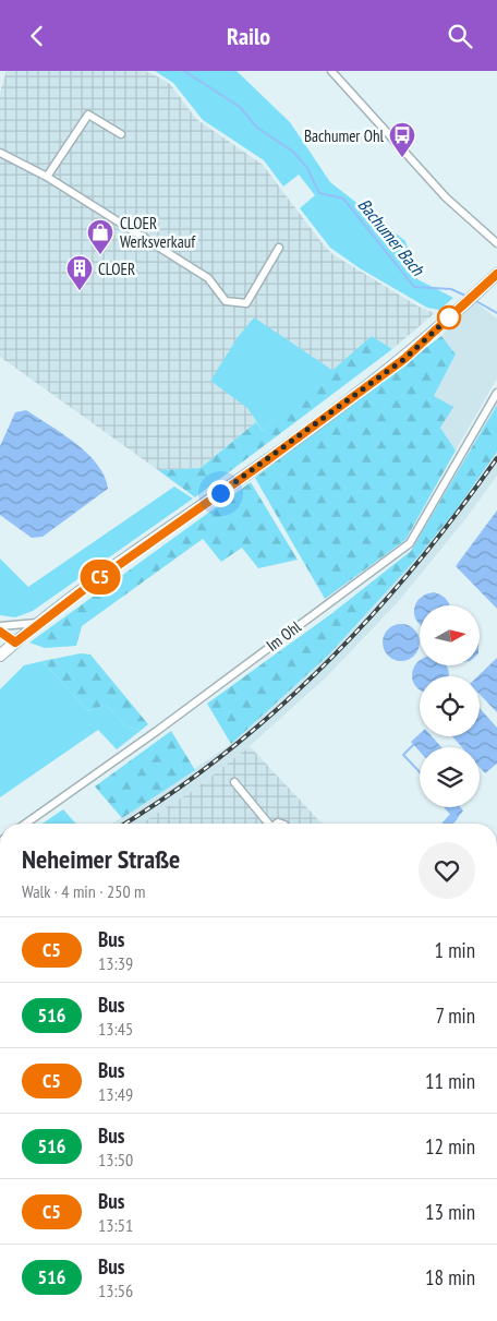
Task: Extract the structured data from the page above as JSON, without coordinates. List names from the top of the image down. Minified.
{"streets":{"street":["Im Ohl"]},"water":["Bachumer Bach"],"places":{"bus stop":["Bachumer Ohl"],"shop":["CLOER Werksverkauf"],"building":["CLOER"]},"lines":["bus line C5"],"north":"right","page":{"header":"Railo","on_map":"C5","heading":["Neheimer Straße","Walk · 4 min · 250 m"],"list":[{"mark":"C5","name":"Bus","note":"13:39","value":"1 min"},{"mark":"516","name":"Bus","note":"13:45","value":"7 min"},{"mark":"C5","name":"Bus","note":"13:49","value":"11 min"},{"mark":"516","name":"Bus","note":"13:50","value":"12 min"},{"mark":"C5","name":"Bus","note":"13:51","value":"13 min"},{"mark":"516","name":"Bus","note":"13:56","value":"18 min"}]}}
